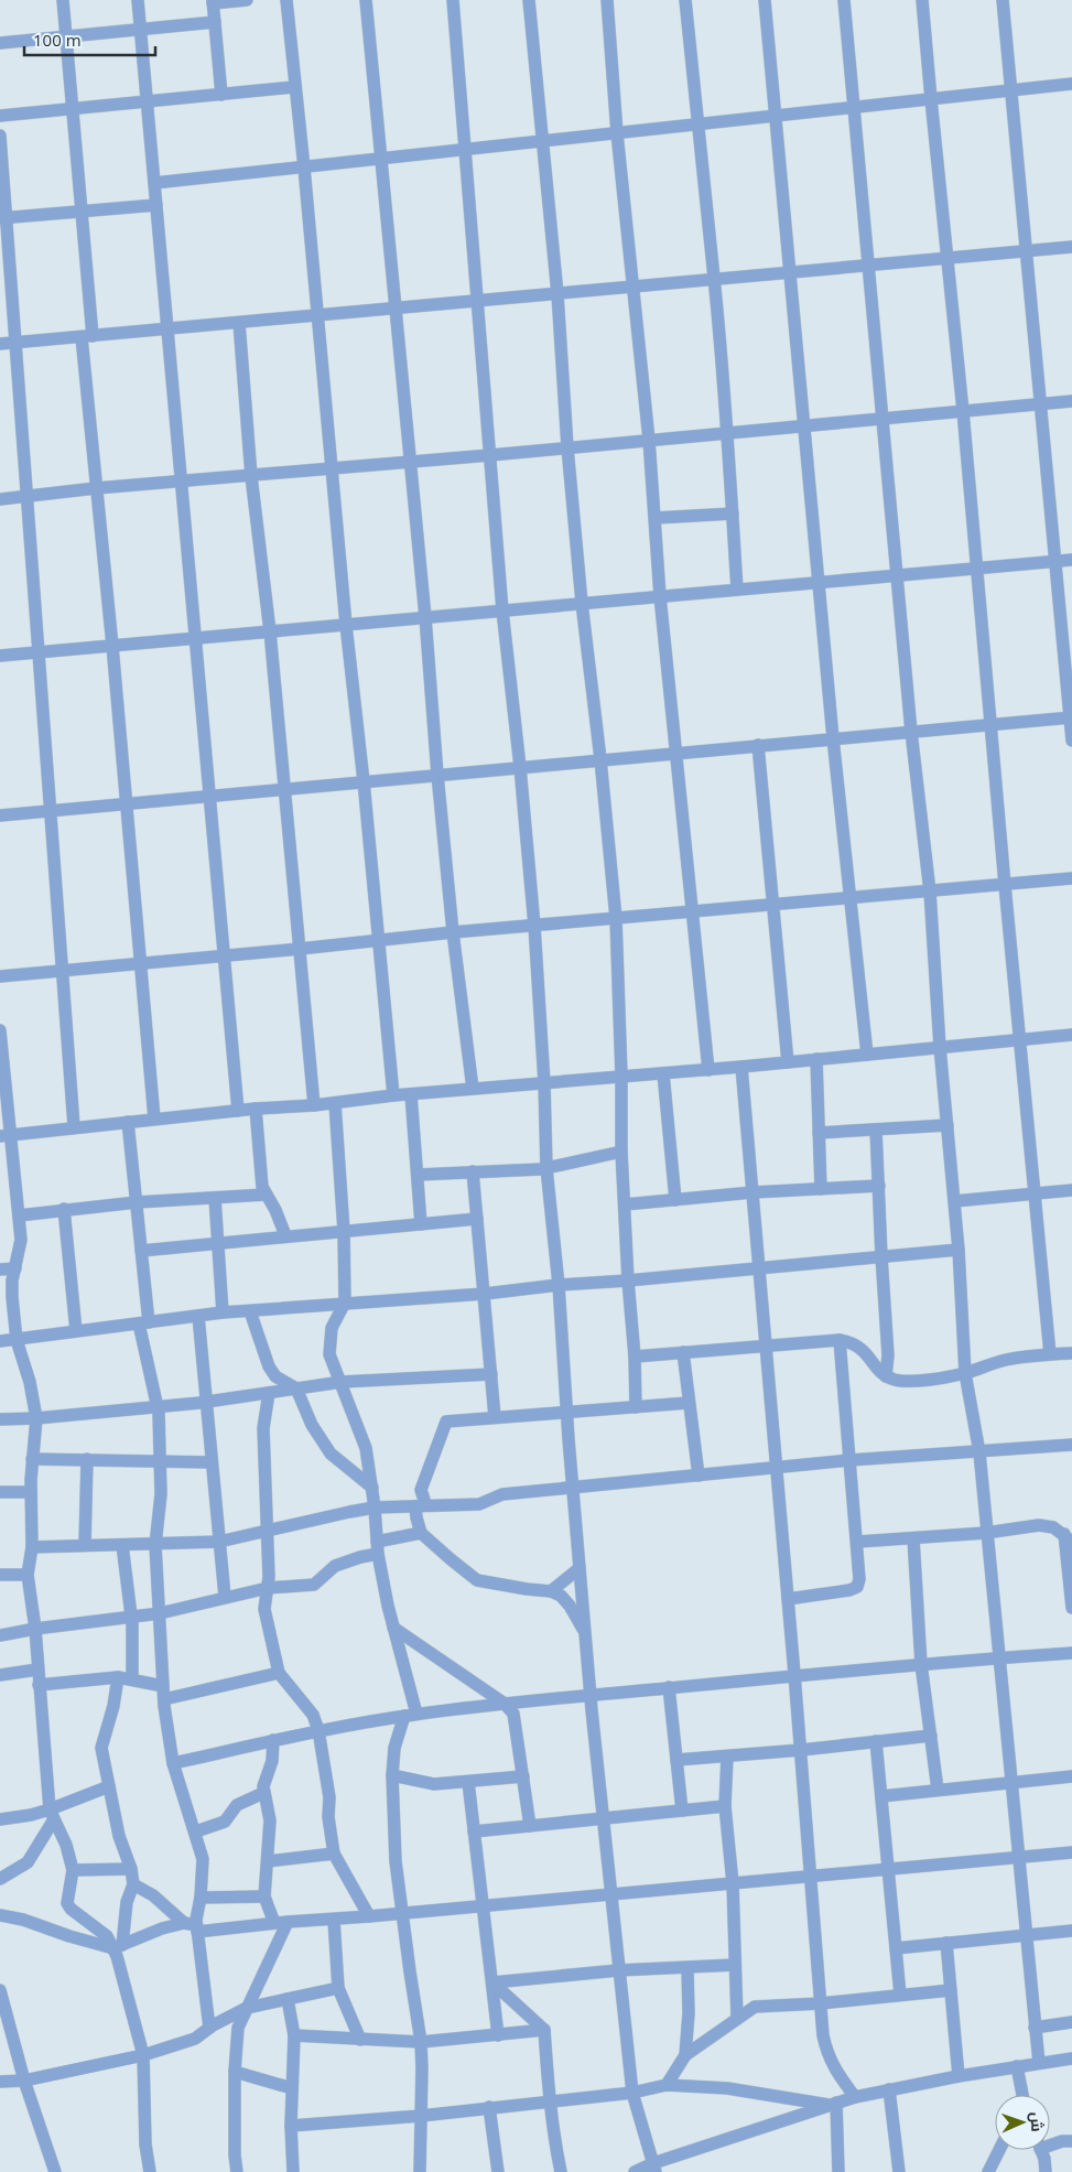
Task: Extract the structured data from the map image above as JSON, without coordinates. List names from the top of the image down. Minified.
{"scale_bar":"100 m","north":"right"}
